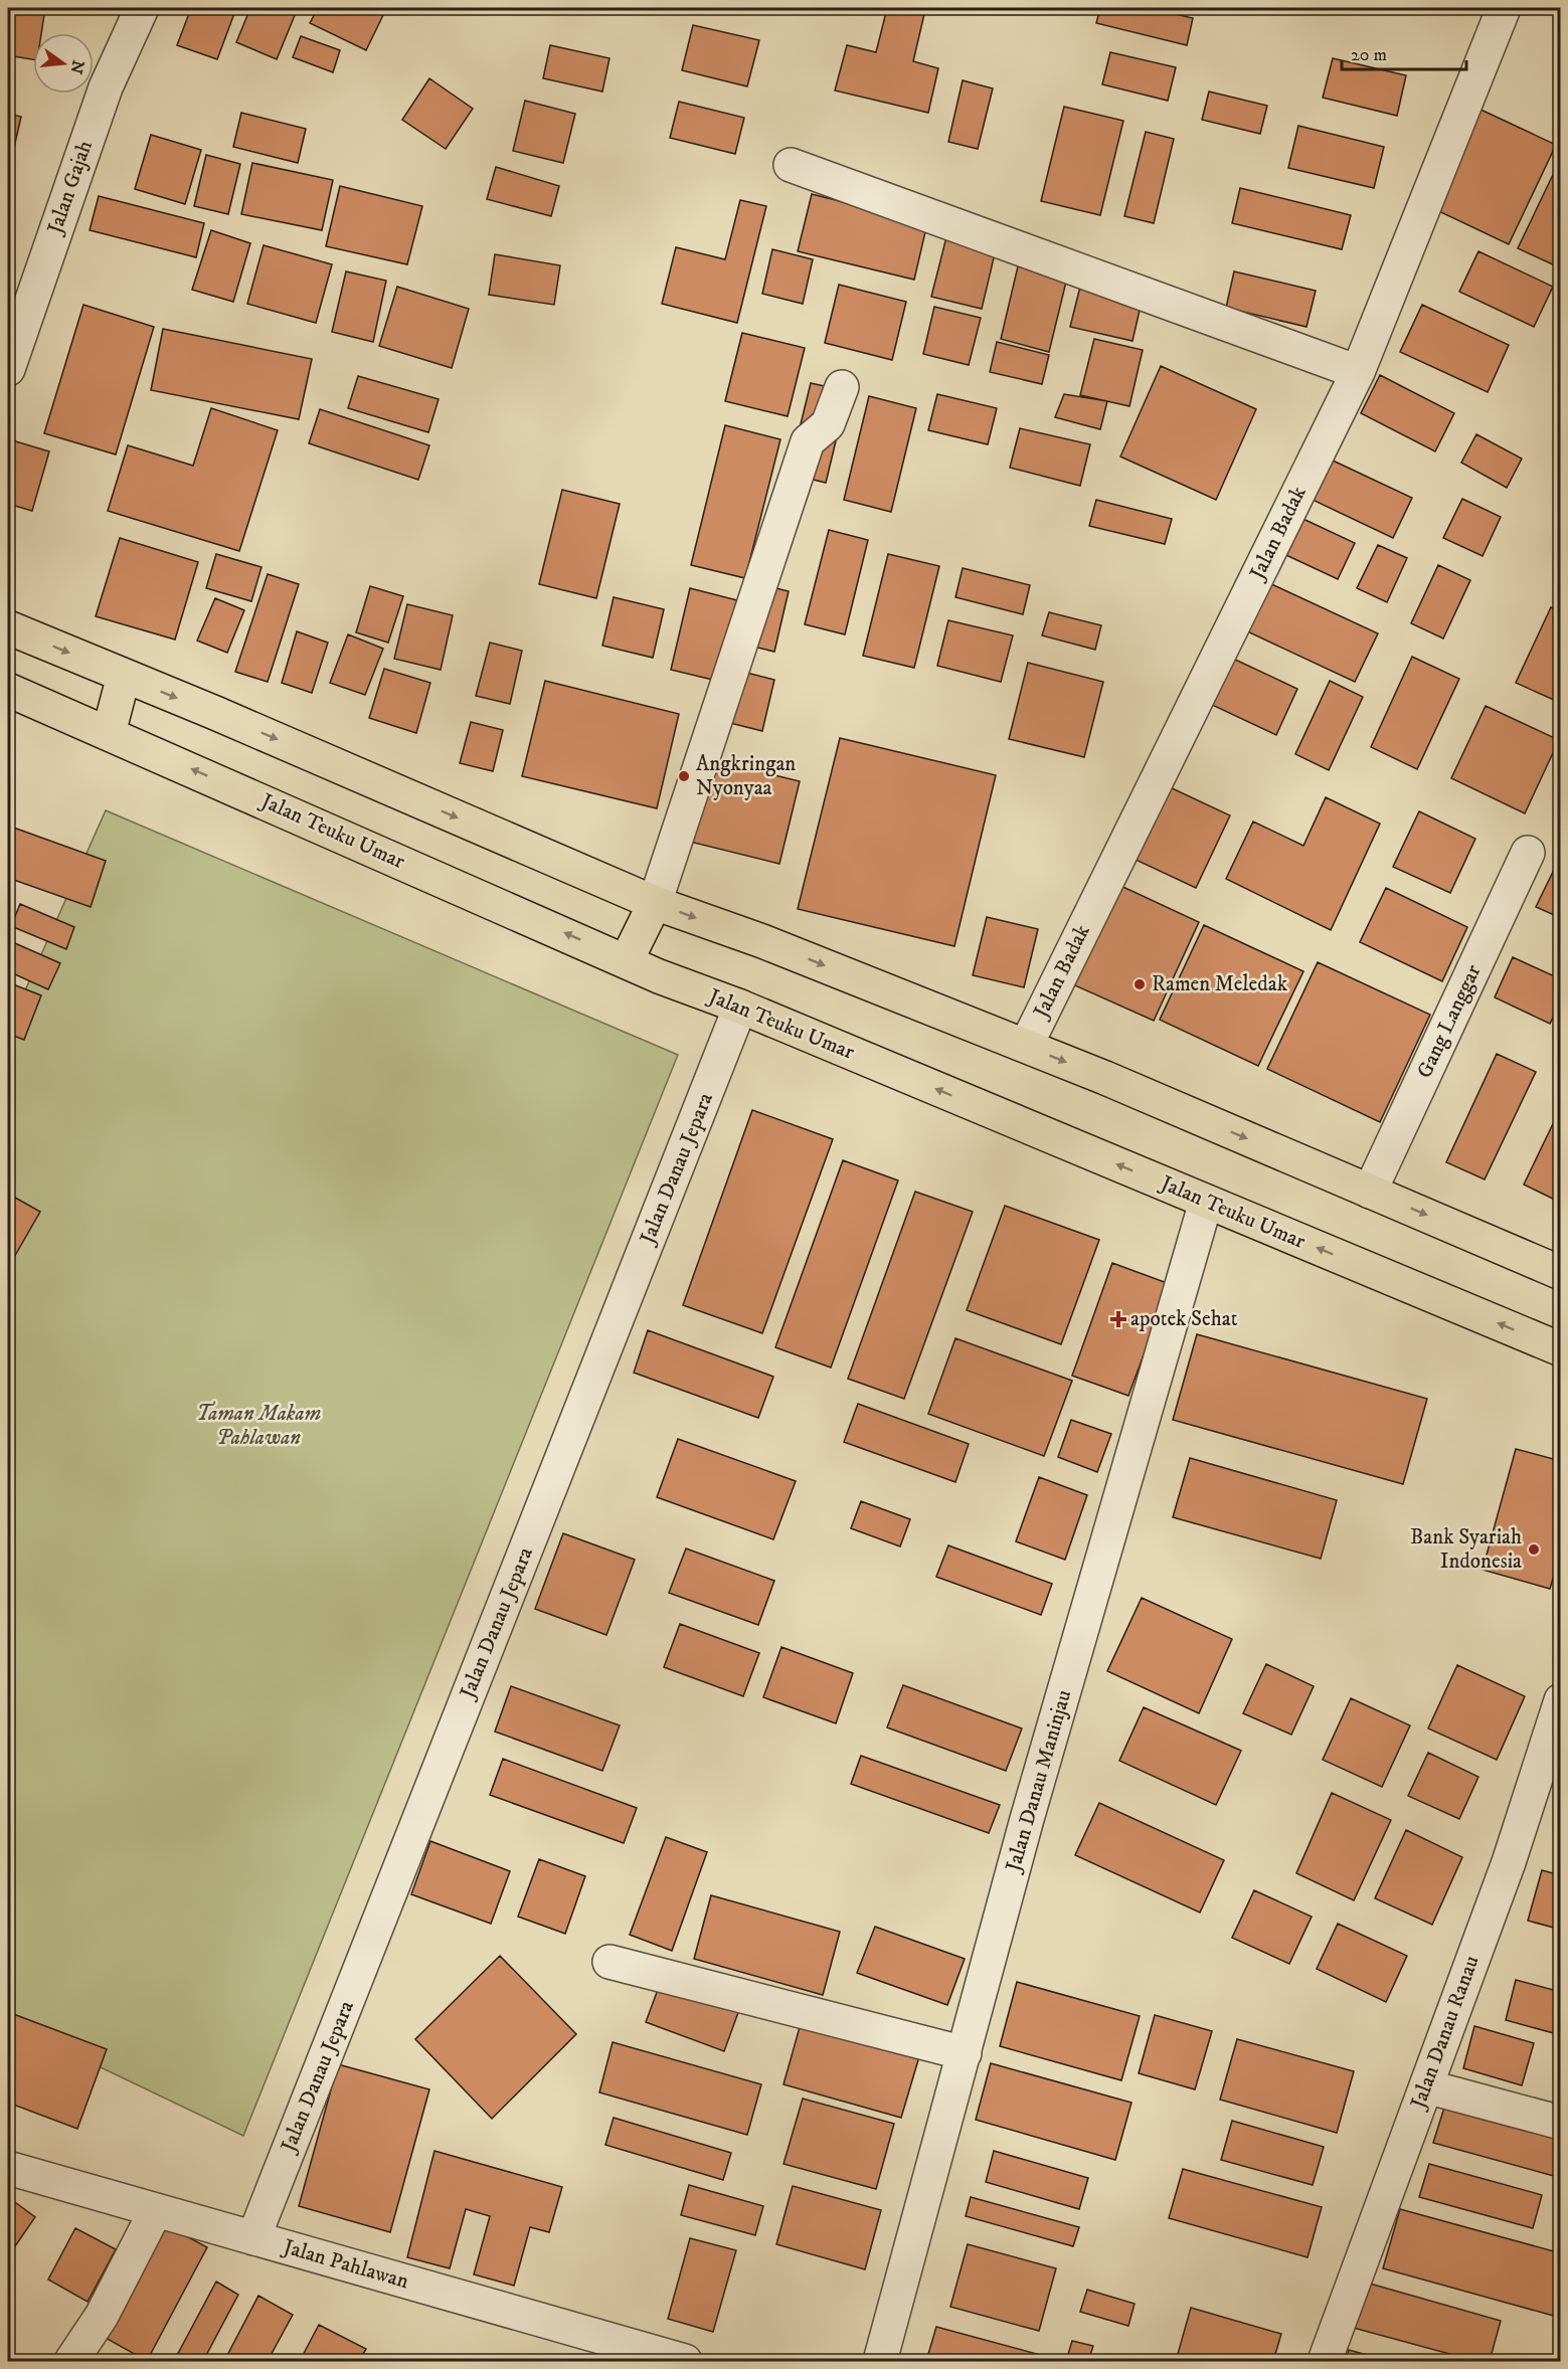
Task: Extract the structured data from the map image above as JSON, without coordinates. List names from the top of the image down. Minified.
{"streets":{"highway":["Jalan Teuku Umar"],"street":["Jalan Gajah","Jalan Badak","Gang Langgar","Jalan Danau Jepara","Jalan Danau Maninjau","Jalan Danau Ranau","Jalan Pahlawan"]},"crossings":[["Jalan Teuku Umar","Jalan Danau Jepara"],["Jalan Teuku Umar","Jalan Danau Maninjau"],["Jalan Danau Jepara","Jalan Pahlawan"]],"parks":["Taman Makam Pahlawan"],"places":{"other":["Angkringan Nyonyaa","Ramen Meledak","Bank Syariah Indonesia"],"health":["apotek Sehat"]},"scale_bar":"20 m","north":"right"}
